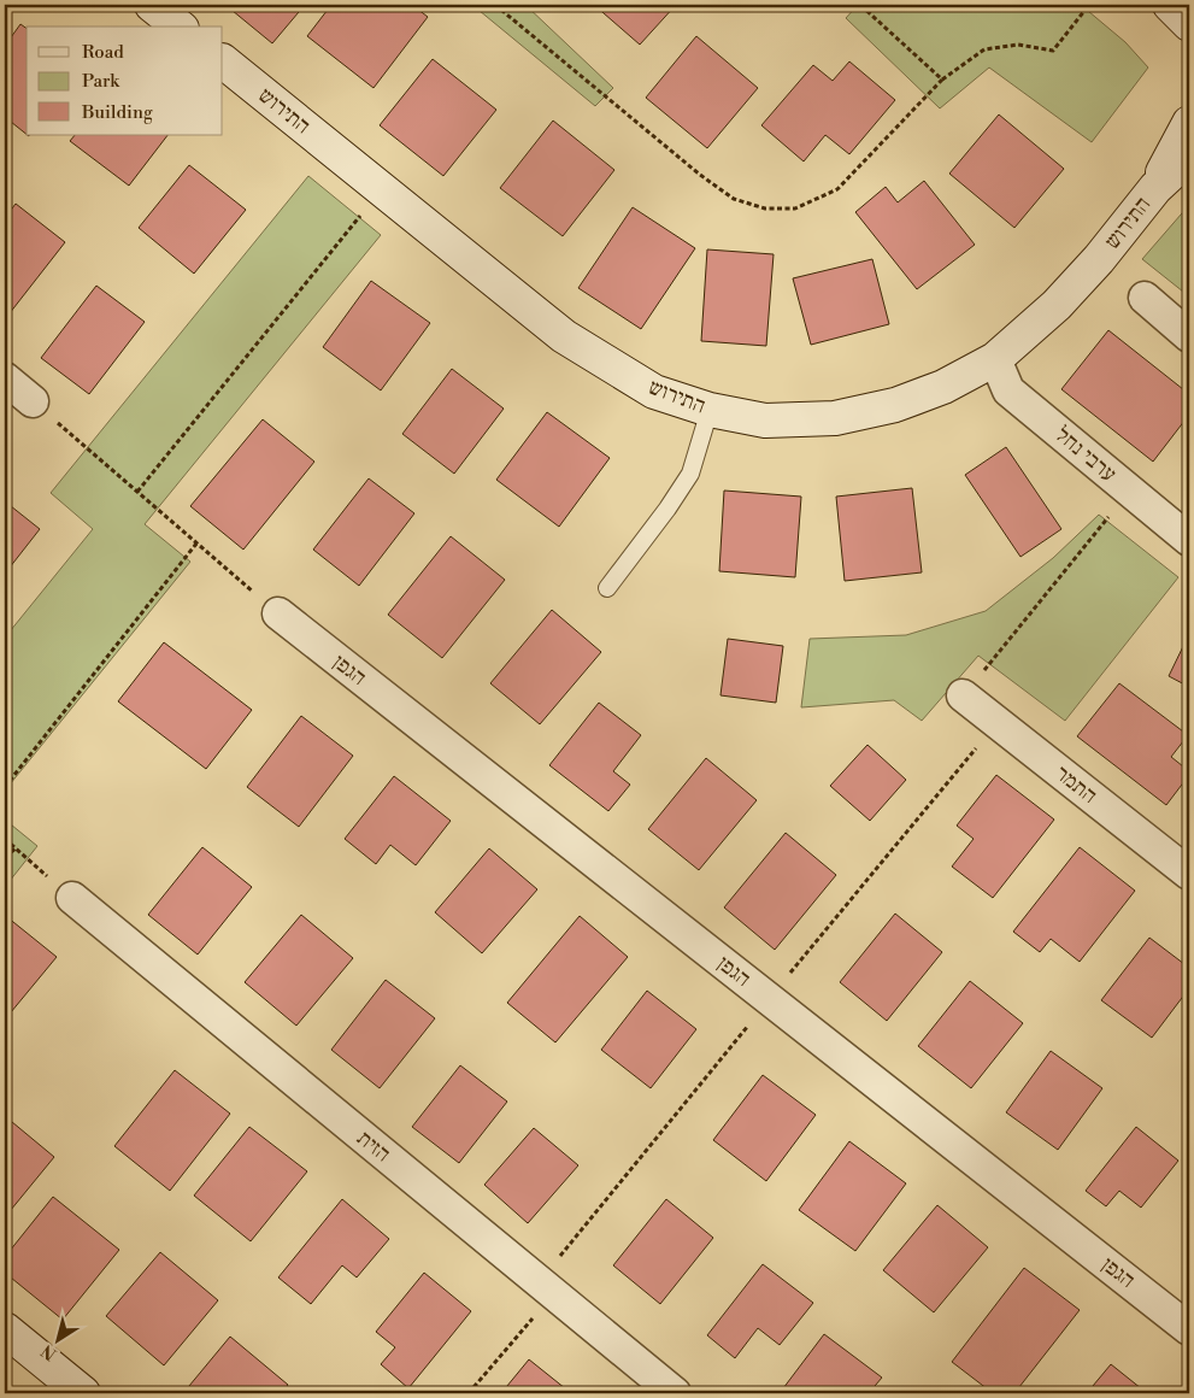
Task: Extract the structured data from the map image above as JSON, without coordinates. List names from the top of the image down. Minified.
{"streets":{"street":["התירוש","ערבי נחל","הגפן","התמר","הזית"]},"crossings":[["התירוש","ערבי נחל"]],"legend":["Road","Park","Building"],"north":"bottom left"}
